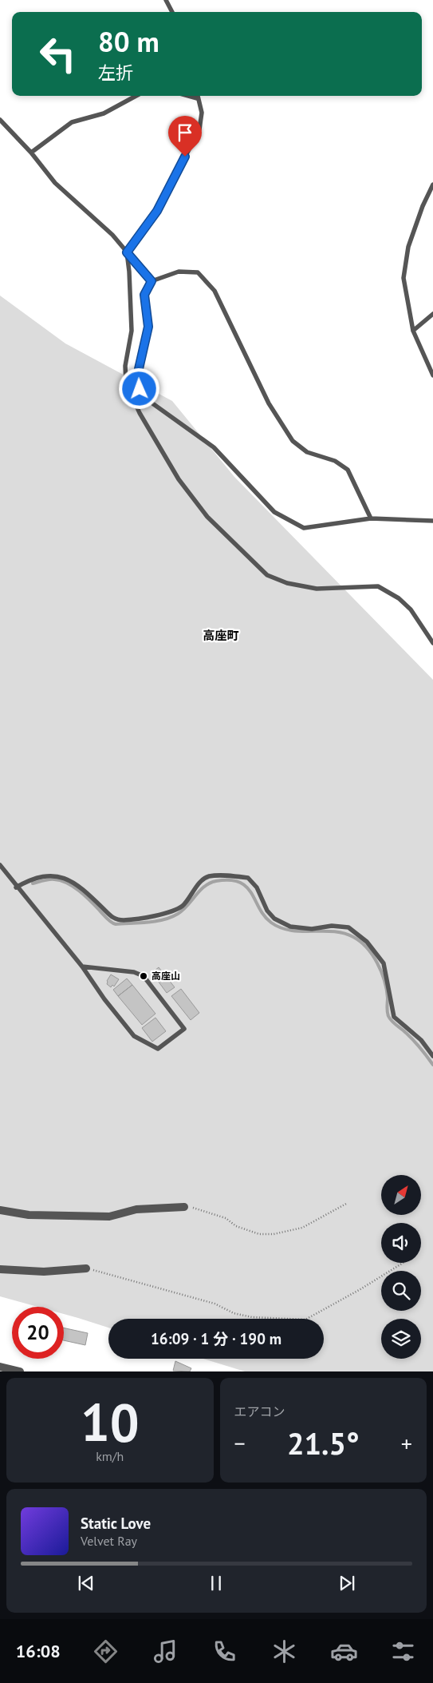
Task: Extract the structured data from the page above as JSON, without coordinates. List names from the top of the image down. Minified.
{"districts":["高座町"],"places":["高座山"],"north":"top right","page":{"turn":["80 m","左折"],"limit":"20","trip":"16:09 · 1 分 · 190 m","tile":[["10","km/h"],"エアコン"],"heat":["−","21.5°","+"],"song":["Static Love","Velvet Ray"],"tabs":"16:08"}}
